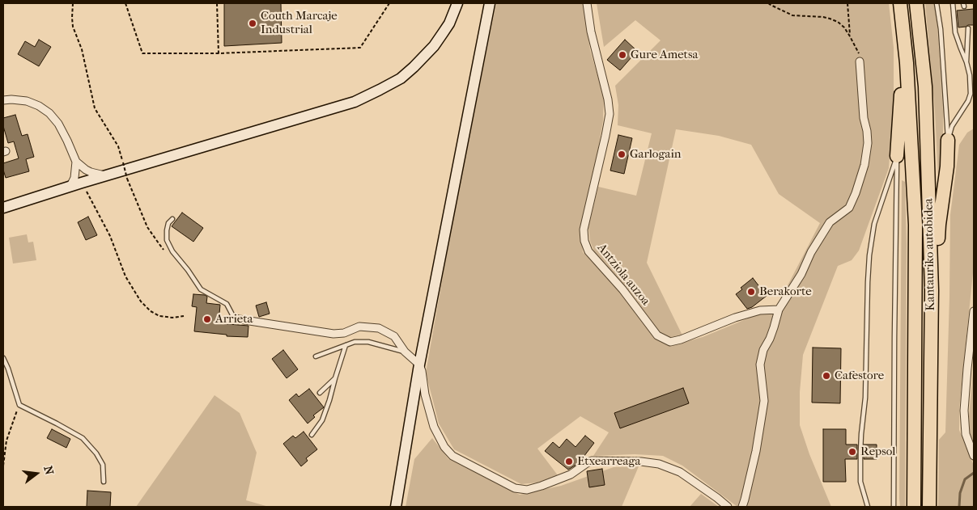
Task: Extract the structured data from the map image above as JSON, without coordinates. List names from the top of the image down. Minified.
{"streets":{"highway":["Kantauriko autobidea"],"street":["Antziola auzoa"]},"places":["Couth Marcaje Industrial","Gure Ametsa","Garlogain","Berakorte","Arrieta","Cafestore","Repsol","Etxearreaga"],"north":"right"}
